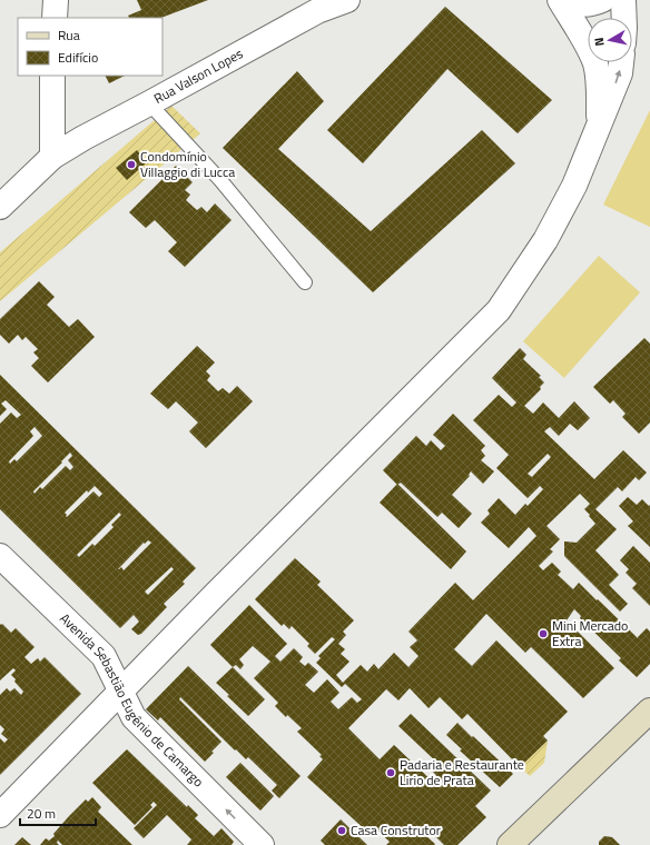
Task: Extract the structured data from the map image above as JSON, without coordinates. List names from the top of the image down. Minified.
{"streets":{"street":["Rua Valson Lopes","Avenida Sebastião Eugênio de Camargo"]},"one_way":["Avenida Sebastião Eugênio de Camargo"],"places":["Condomínio Villaggio di Lucca","Mini Mercado Extra","Padaria e Restaurante Lirio de Prata","Casa Construtor"],"legend":["Rua","Edifício"],"scale_bar":"20 m","north":"left"}
